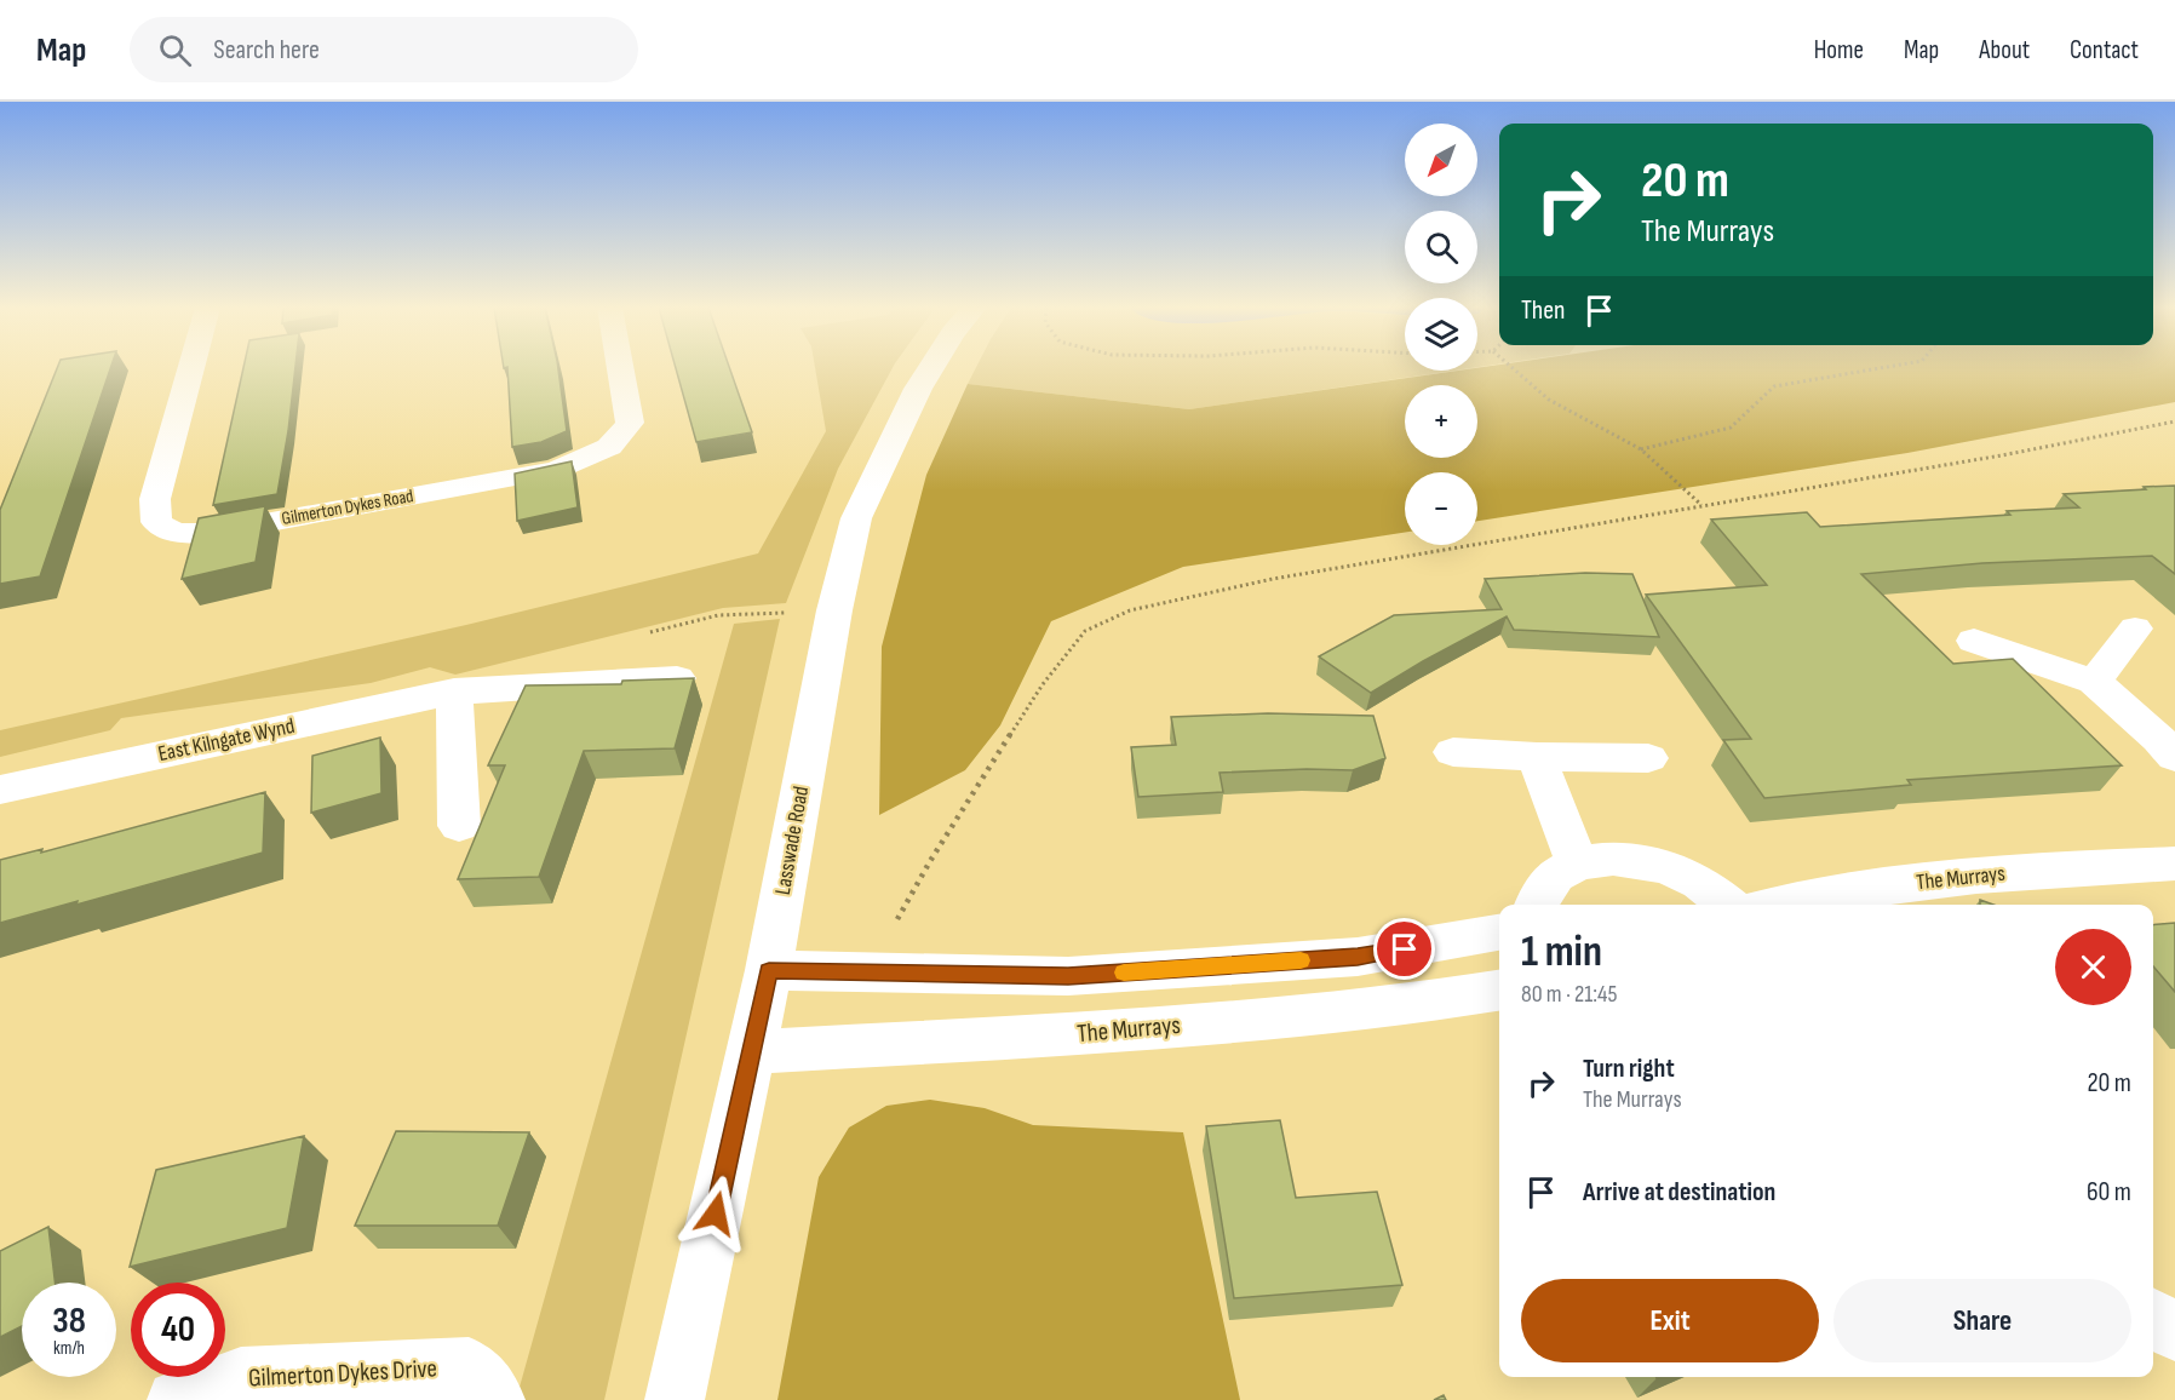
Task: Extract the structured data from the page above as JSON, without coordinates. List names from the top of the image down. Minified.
{"streets":{"street":["Gilmerton Dykes Road","East Kilngate Wynd","Lasswade Road","The Murrays","Gilmerton Dykes Drive"]},"crossings":[["Lasswade Road","The Murrays"]],"north":"bottom left","page":{"header":"Map","search":"Search here","nav":["Home","Map","About","Contact"],"map_buttons":["+","−"],"turn":["20 m","The Murrays"],"then":"Then","heading":["1 min","80 m · 21:45"],"list":[{"name":"Turn right","note":"The Murrays","value":"20 m"},{"name":"Arrive at destination","value":"60 m"}],"buttons":["Exit","Share"],"speed":"38 km/h","limit":"40"}}
